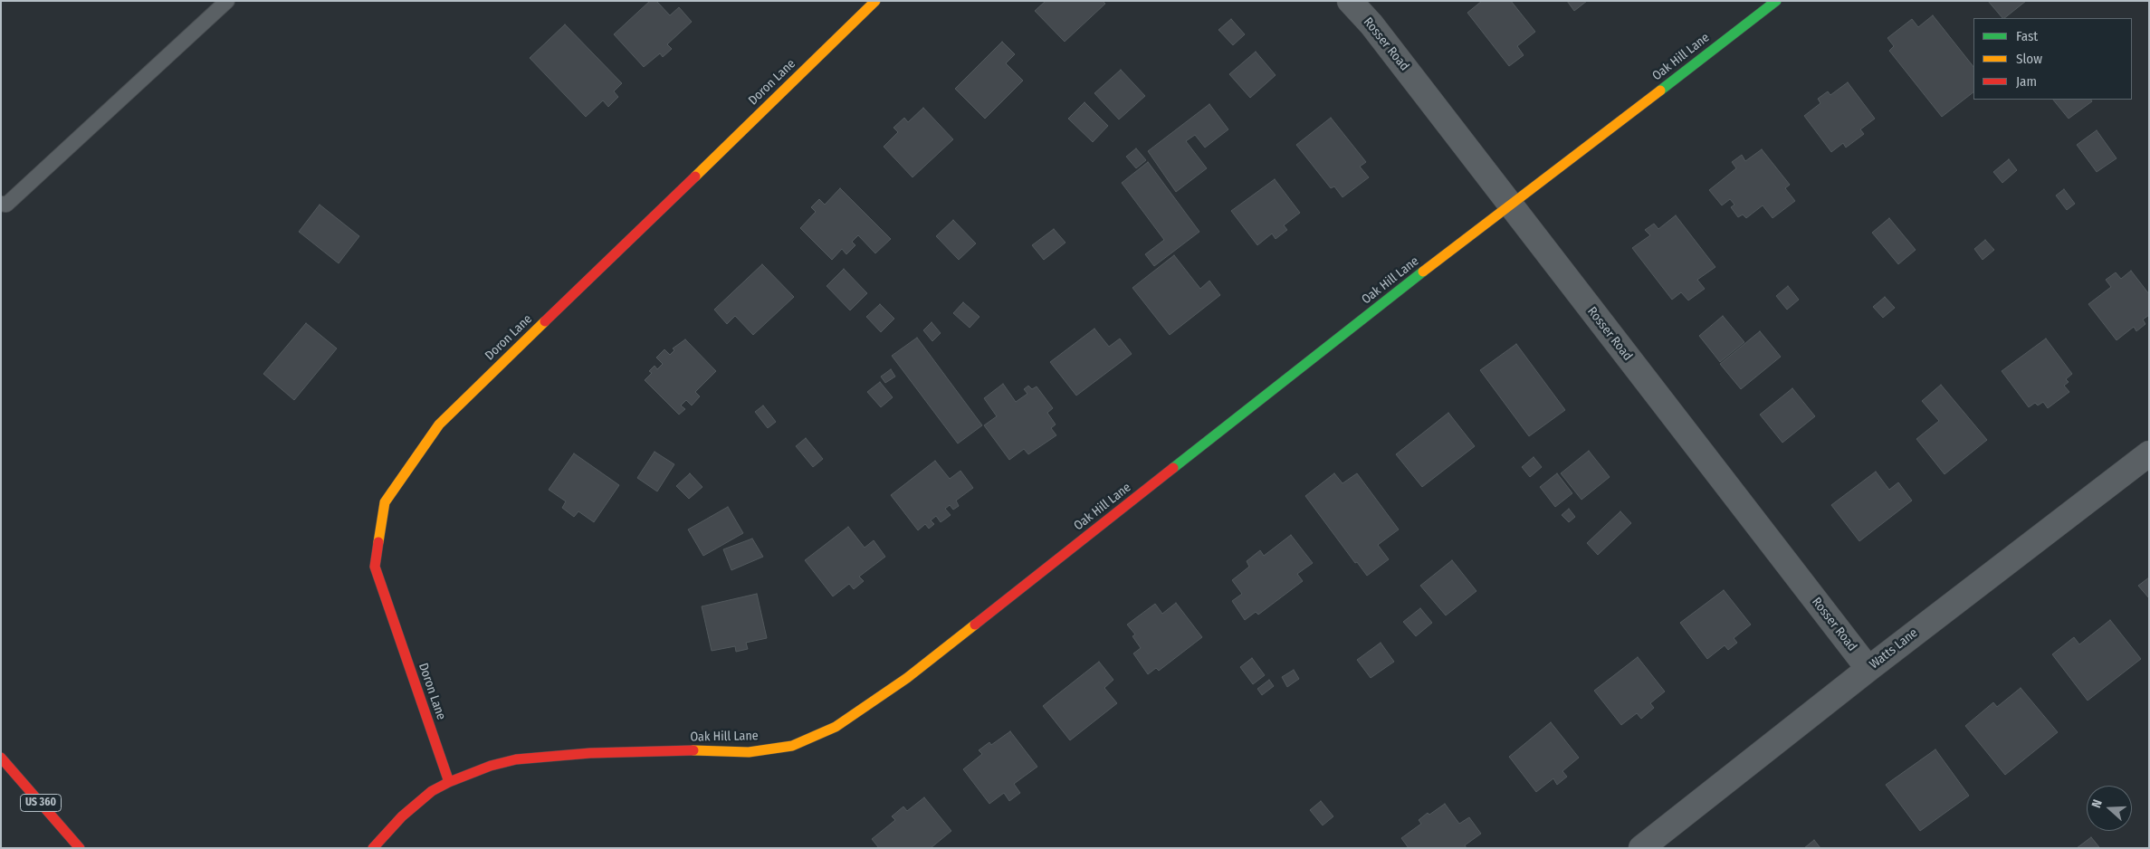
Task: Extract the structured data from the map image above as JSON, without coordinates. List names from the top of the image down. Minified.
{"streets":{"main road":["Oak Hill Lane","Doron Lane","US 360"],"street":["Rosser Road","Watts Lane"]},"crossings":[["Rosser Road","Oak Hill Lane"],["Rosser Road","Watts Lane"],["Oak Hill Lane","Doron Lane"]],"legend":["Fast","Slow","Jam"],"north":"left"}
